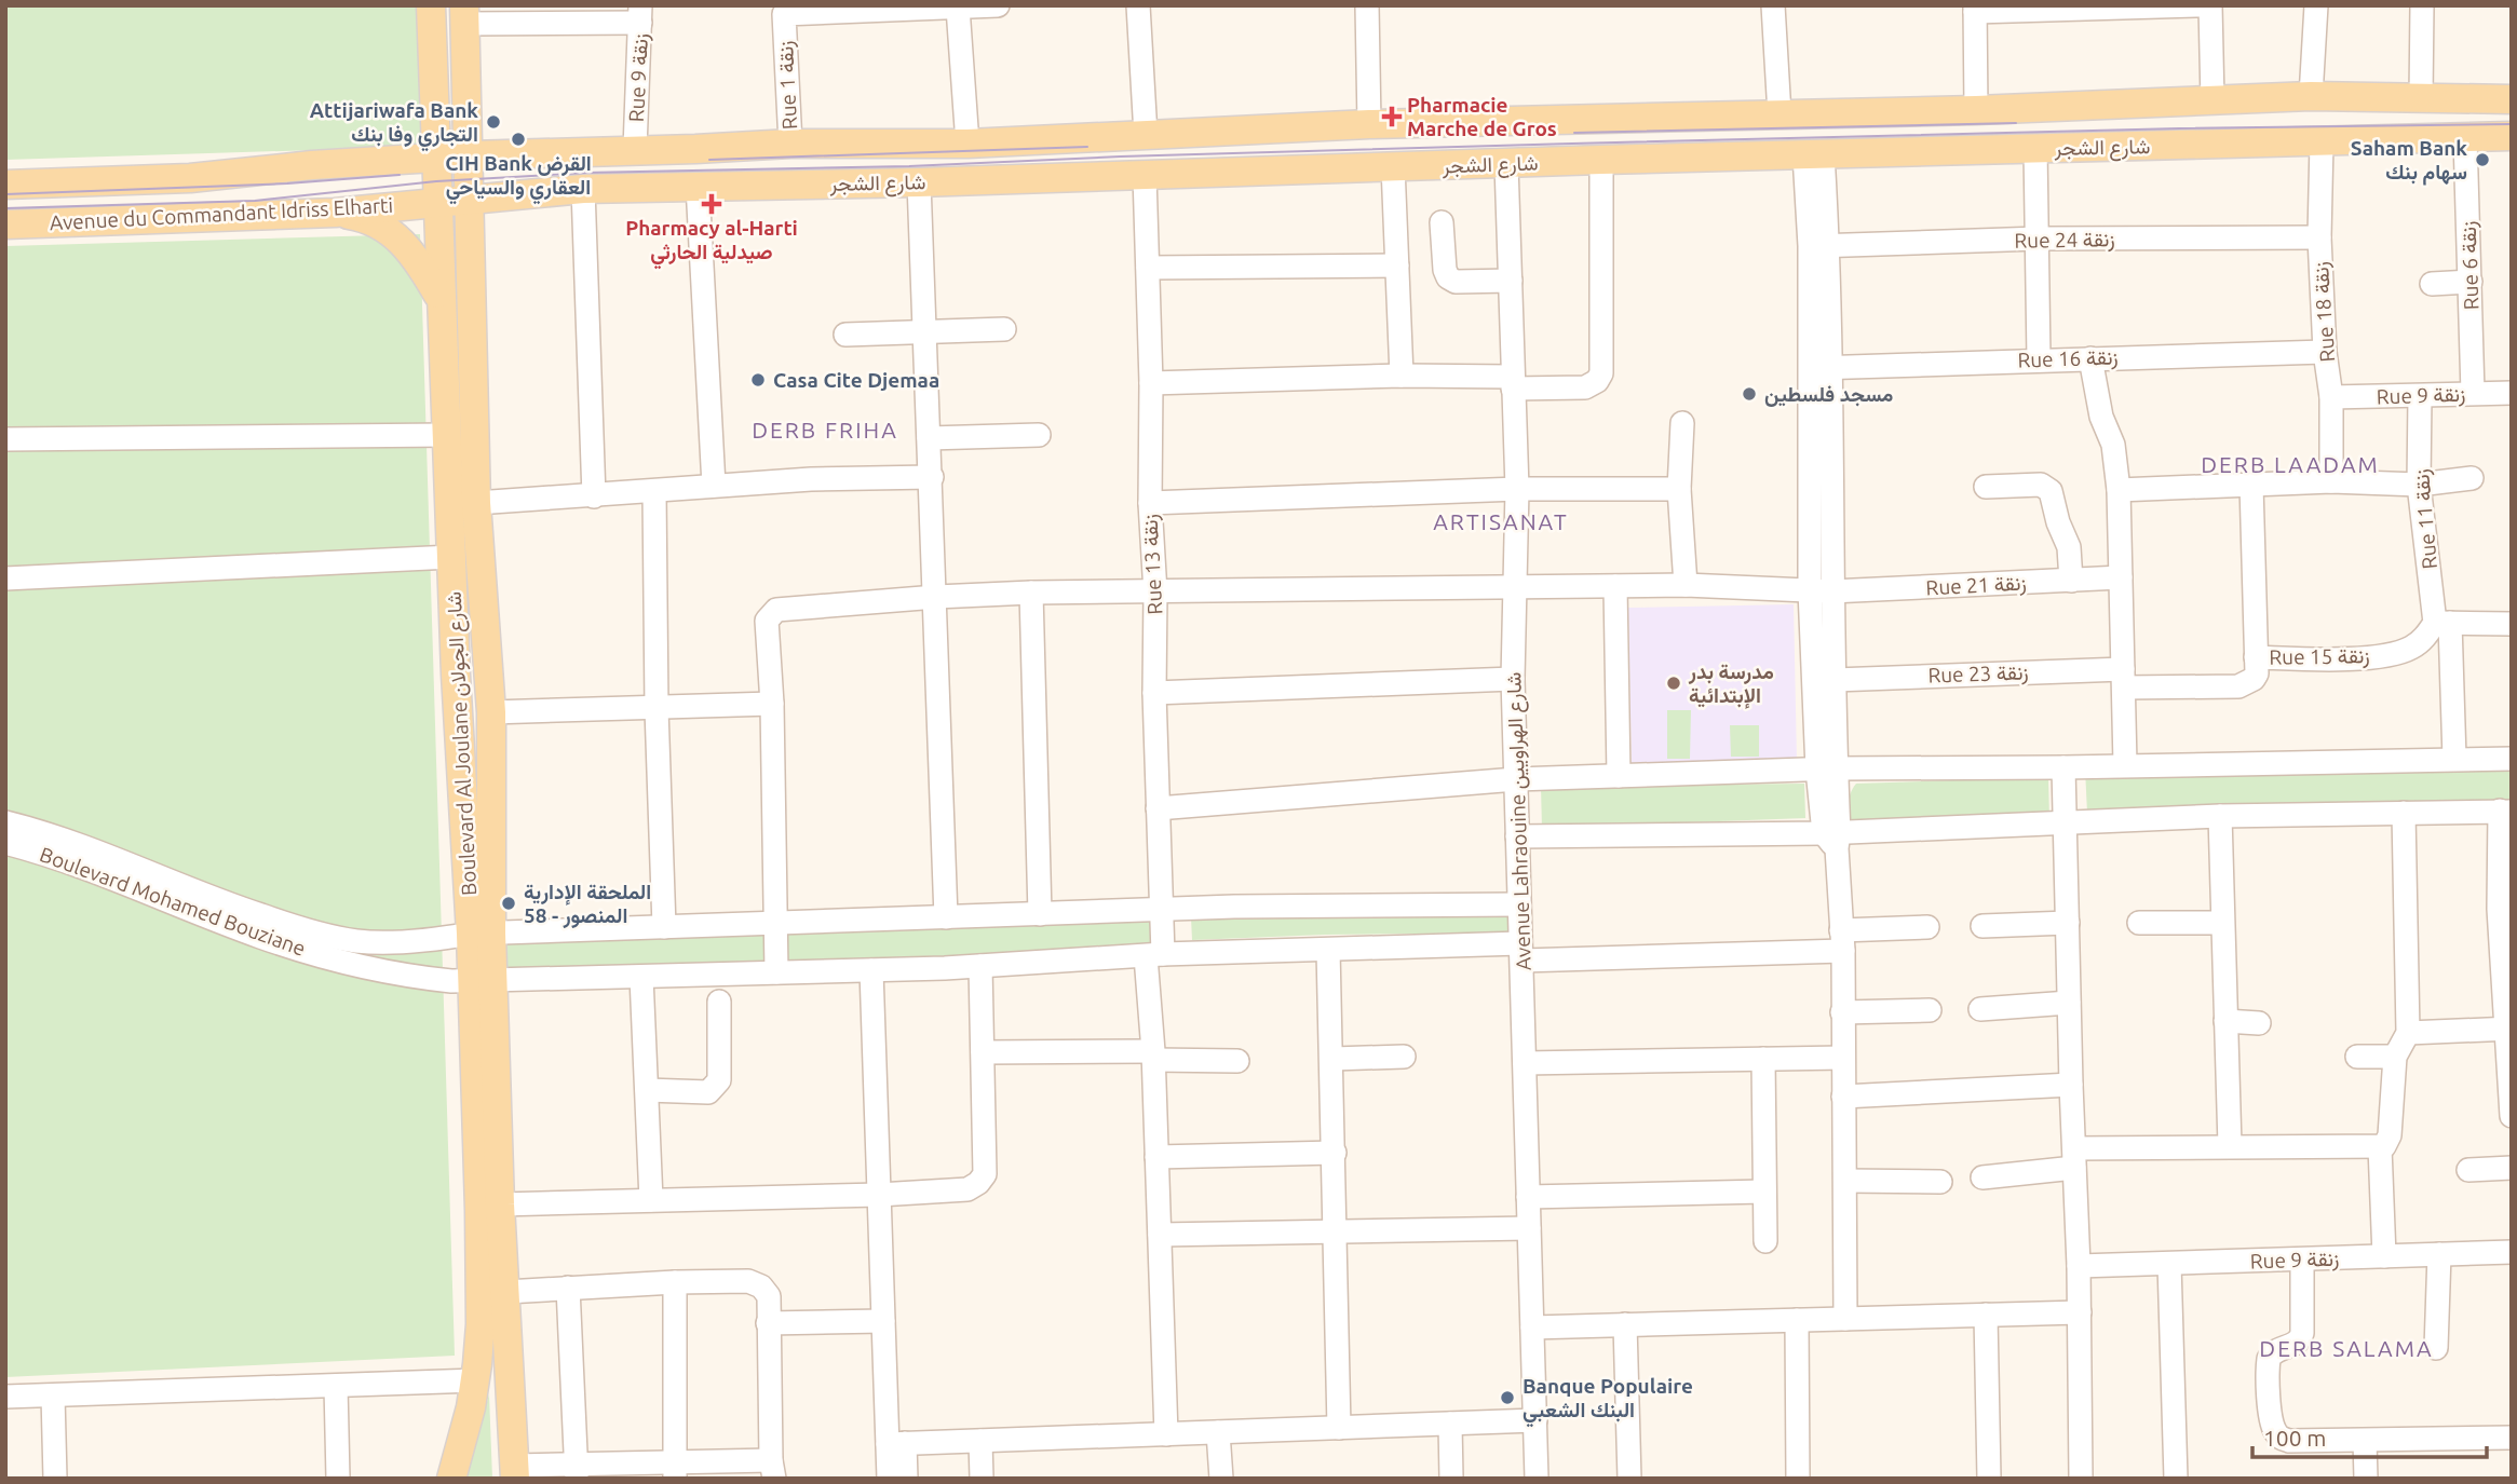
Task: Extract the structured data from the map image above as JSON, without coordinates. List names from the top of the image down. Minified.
{"streets":{"main road":["شارع الشجر","Avenue du Commandant Idriss Elharti","Boulevard Al Joulane شارع الجولان"],"street":["Rue 9 زنقة","Rue 1 زنقة","Rue 24 زنقة","Rue 6 زنقة","Rue 18 زنقة","Rue 16 زنقة","Rue 11 زنقة","Rue 13 زنقة","Rue 21 زنقة","Rue 15 زنقة","Rue 23 زنقة","Avenue Lahraouine شارع الهراويين","Boulevard Mohamed Bouziane"]},"crossings":[["Rue 9 زنقة","شارع الشجر"],["Rue 9 زنقة","Rue 6 زنقة"],["Rue 9 زنقة","Rue 18 زنقة"],["Rue 9 زنقة","Rue 11 زنقة"],["Rue 1 زنقة","شارع الشجر"],["شارع الشجر","Avenue du Commandant Idriss Elharti"],["شارع الشجر","Rue 6 زنقة"],["شارع الشجر","Rue 18 زنقة"],["شارع الشجر","Rue 13 زنقة"],["شارع الشجر","Boulevard Al Joulane شارع الجولان"],["شارع الشجر","Avenue Lahraouine شارع الهراويين"],["Avenue du Commandant Idriss Elharti","Boulevard Al Joulane شارع الجولان"],["Rue 24 زنقة","Rue 18 زنقة"],["Rue 18 زنقة","Rue 16 زنقة"],["Rue 11 زنقة","Rue 15 زنقة"],["Rue 13 زنقة","Rue 21 زنقة"],["Rue 13 زنقة","Boulevard Mohamed Bouziane"],["Rue 21 زنقة","Avenue Lahraouine شارع الهراويين"],["Rue 21 زنقة","Boulevard Mohamed Bouziane"],["Rue 15 زنقة","Rue 23 زنقة"],["Boulevard Al Joulane شارع الجولان","Boulevard Mohamed Bouziane"],["Avenue Lahraouine شارع الهراويين","Boulevard Mohamed Bouziane"]],"districts":["DERB FRIHA","DERB LAADAM","ARTISANAT","DERB SALAMA"],"places":{"health":["Pharmacie Marche de Gros","Pharmacy al-Harti صيدلية الحارثي"],"other":["Attijariwafa Bank التجاري وفا بنك","CIH Bank القرض العقاري والسياحي","Saham Bank سهام بنك","Casa Cite Djemaa","مسجد فلسطين","مدرسة بدر الإبتدائية","الملحقة الإدارية 58 - المنصور","Banque Populaire البنك الشعبي"]},"scale_bar":"100 m"}
